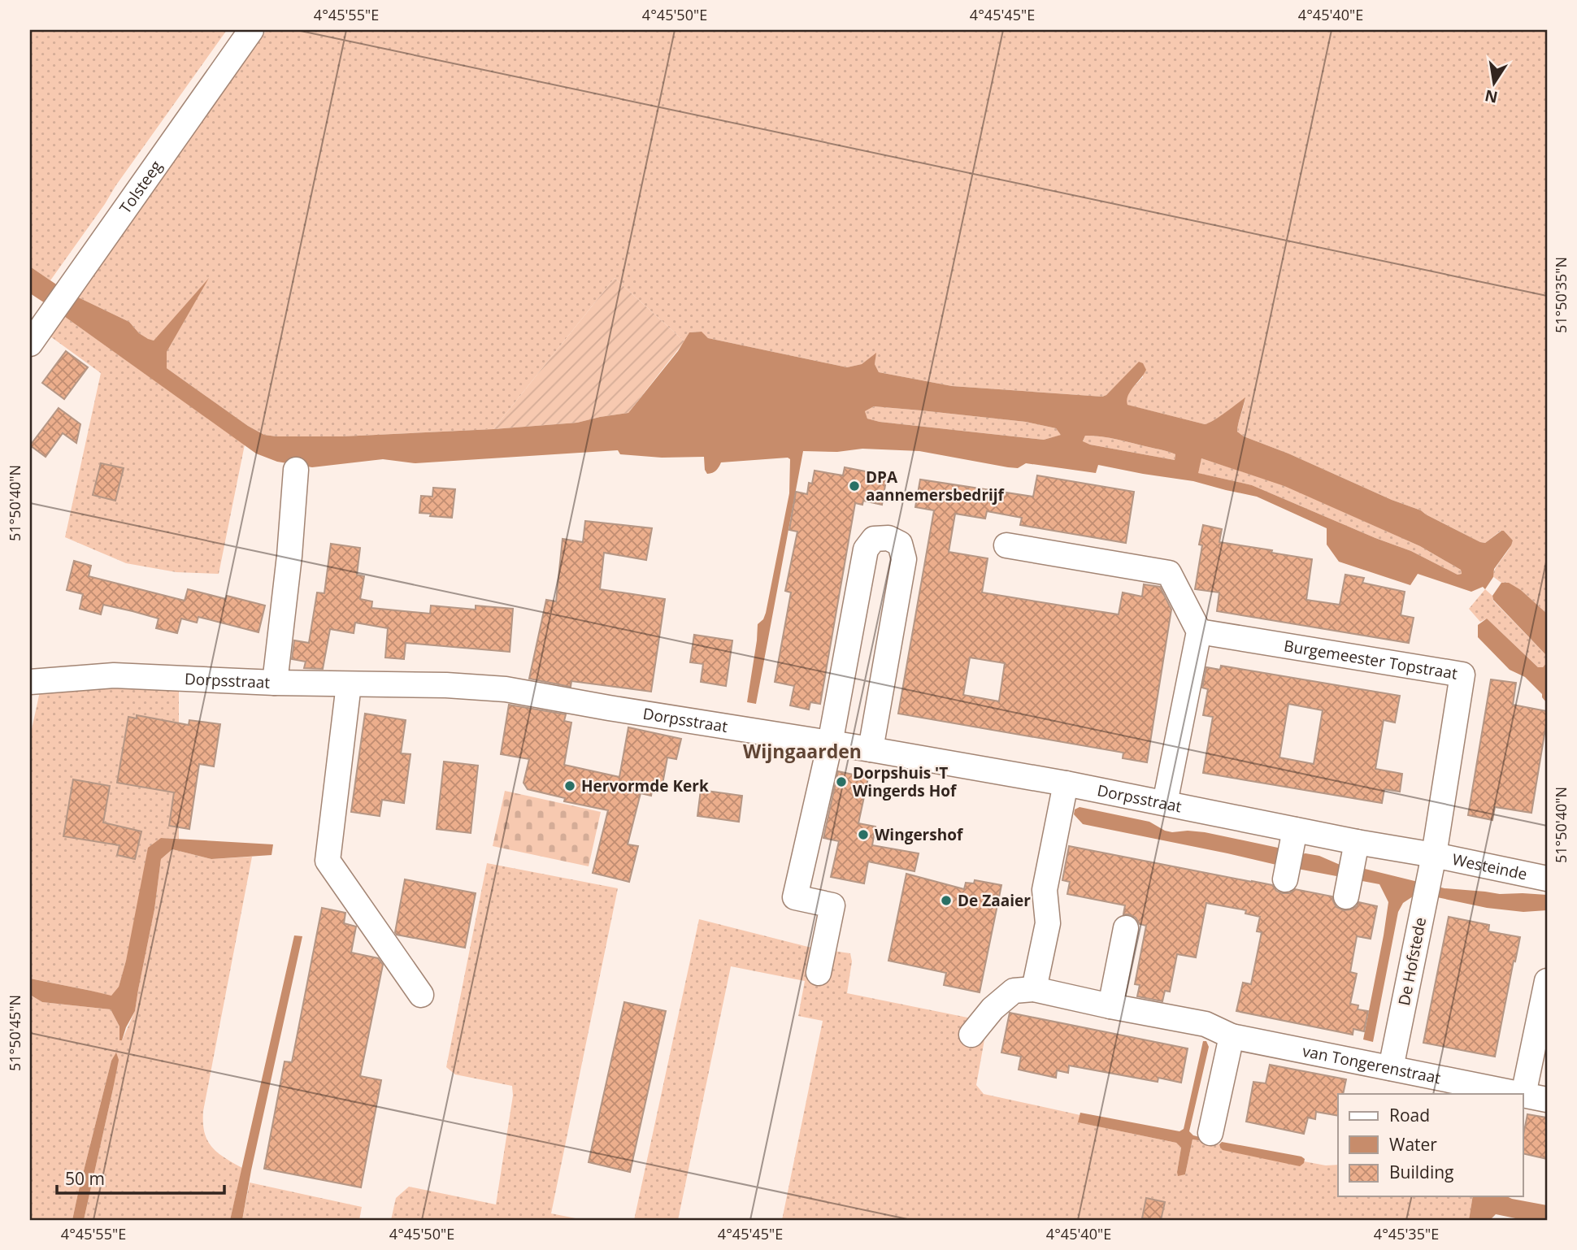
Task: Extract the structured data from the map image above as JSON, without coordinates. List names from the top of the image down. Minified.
{"streets":{"street":["Tolsteeg","Burgemeester Topstraat","Dorpsstraat","Westeinde","De Hofstede","van Tongerenstraat"]},"crossings":[["Burgemeester Topstraat","Dorpsstraat"],["Burgemeester Topstraat","Westeinde"],["Burgemeester Topstraat","De Hofstede"],["Dorpsstraat","Westeinde"],["Dorpsstraat","De Hofstede"],["Westeinde","De Hofstede"],["De Hofstede","van Tongerenstraat"]],"districts":["Wijngaarden"],"places":["DPA aannemersbedrijf","Dorpshuis 'T Wingerds Hof","Hervormde Kerk","Wingershof","De Zaaier"],"legend":["Road","Water","Building"],"scale_bar":"50 m","north":"bottom","coordinates":["4°45'55\"E","4°45'50\"E","4°45'45\"E","4°45'40\"E","51°50'35\"N","51°50'40\"N","51°50'45\"N","4°45'35\"E"]}
